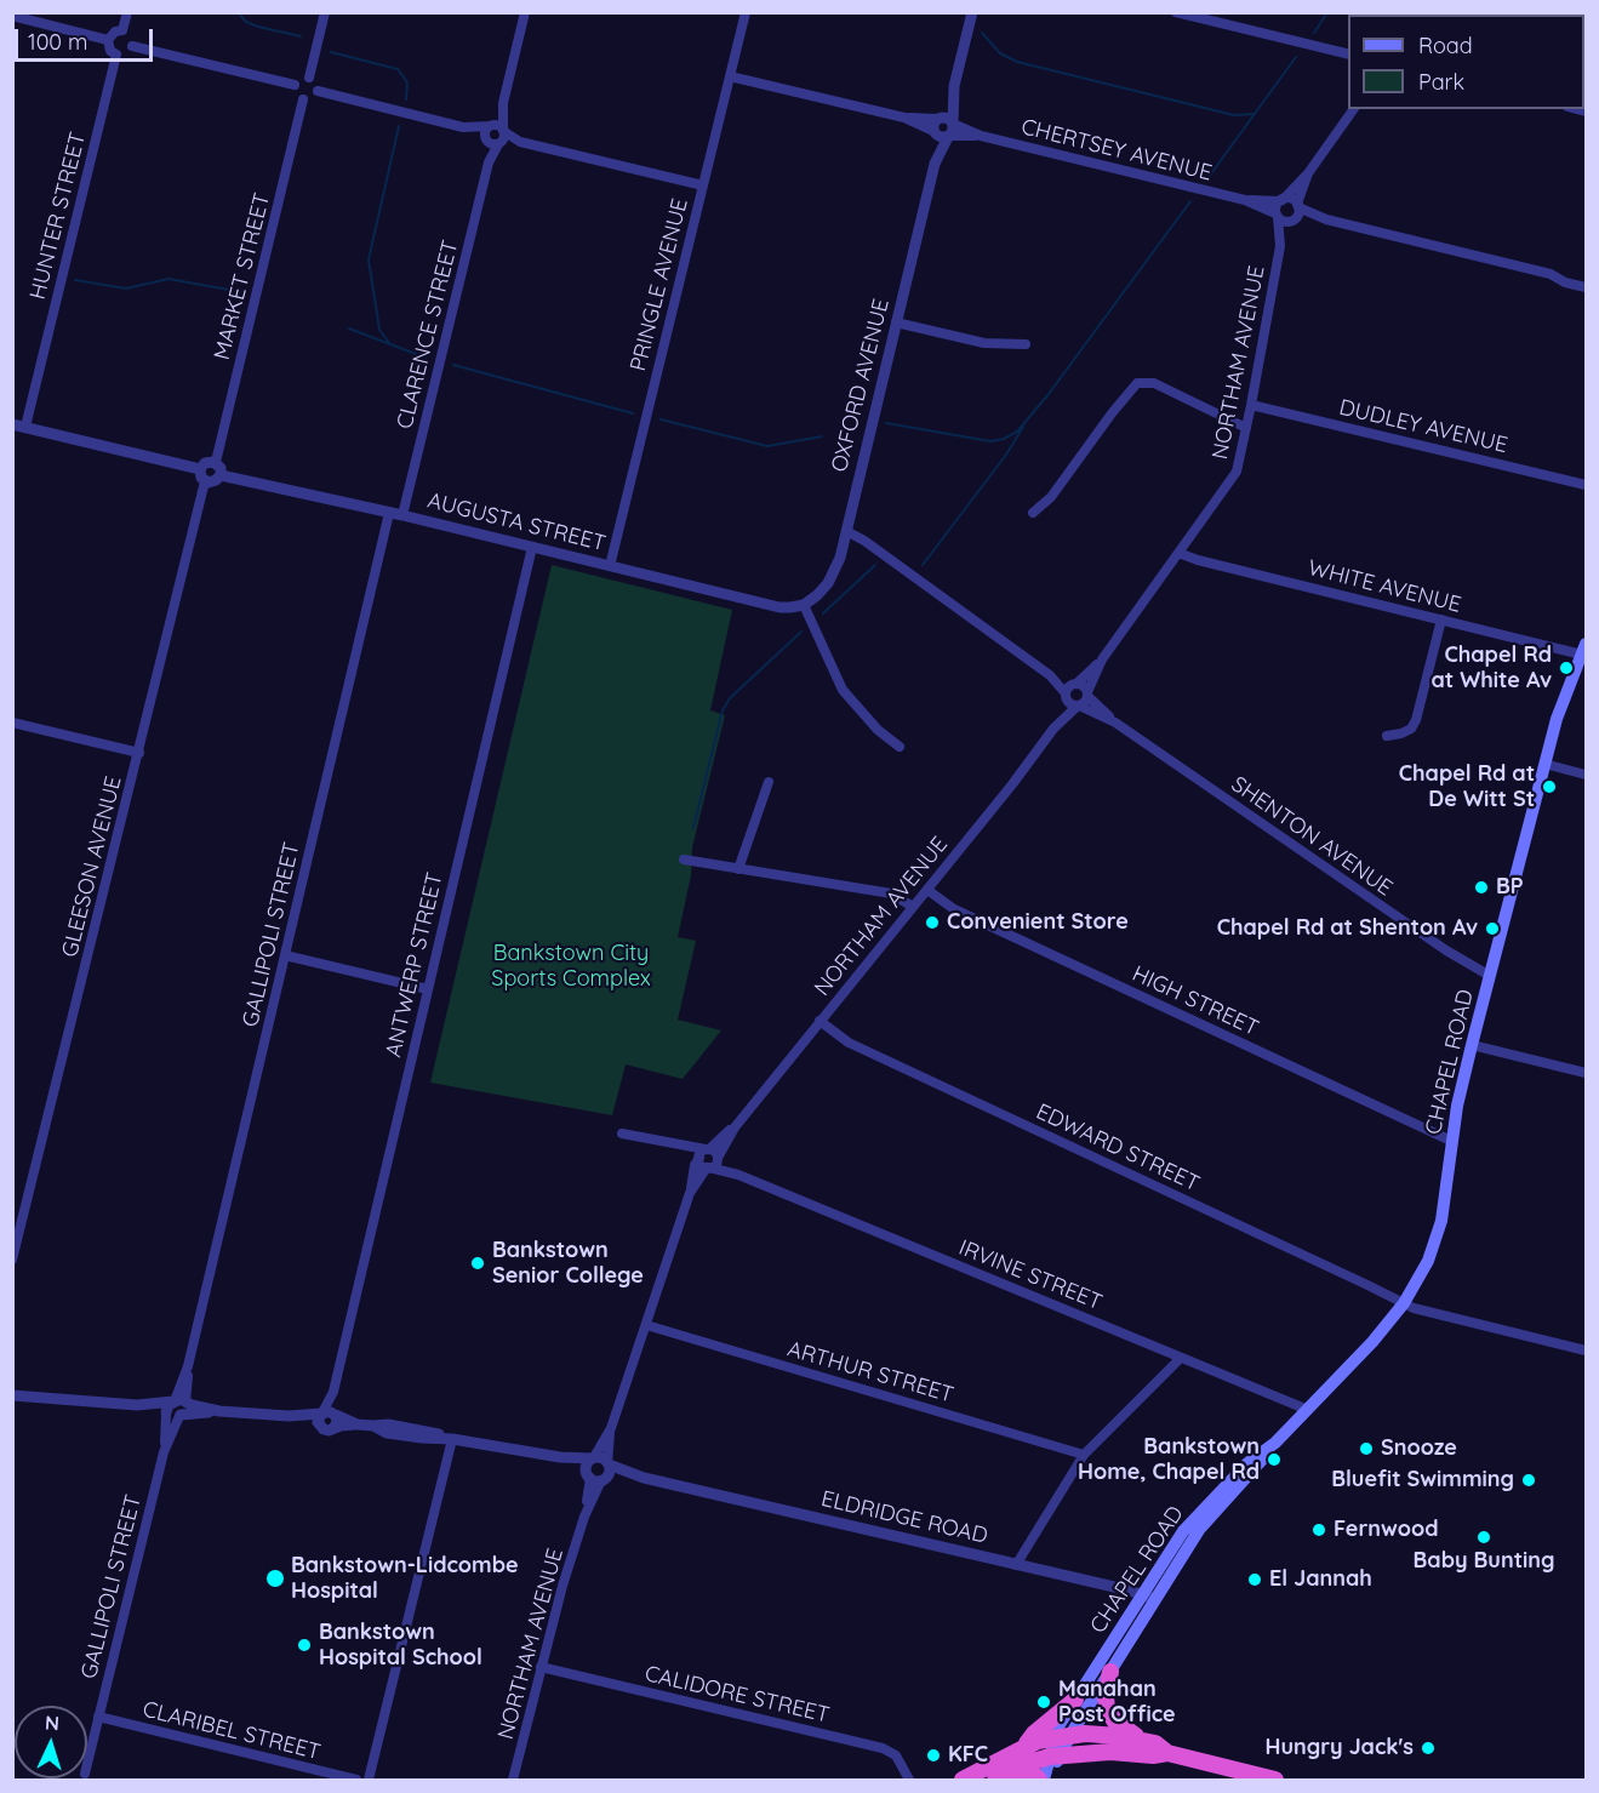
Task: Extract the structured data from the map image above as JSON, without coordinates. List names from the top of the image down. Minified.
{"streets":{"main road":["CHAPEL ROAD"],"street":["CHERTSEY AVENUE","HUNTER STREET","MARKET STREET","PRINGLE AVENUE","CLARENCE STREET","NORTHAM AVENUE","OXFORD AVENUE","DUDLEY AVENUE","AUGUSTA STREET","WHITE AVENUE","SHENTON AVENUE","GLEESON AVENUE","GALLIPOLI STREET","ANTWERP STREET","HIGH STREET","EDWARD STREET","IRVINE STREET","ARTHUR STREET","ELDRIDGE ROAD","CALIDORE STREET","CLARIBEL STREET"]},"crossings":[["CHERTSEY AVENUE","NORTHAM AVENUE"],["CHERTSEY AVENUE","OXFORD AVENUE"],["MARKET STREET","AUGUSTA STREET"],["MARKET STREET","GLEESON AVENUE"],["PRINGLE AVENUE","AUGUSTA STREET"],["CLARENCE STREET","AUGUSTA STREET"],["NORTHAM AVENUE","DUDLEY AVENUE"],["NORTHAM AVENUE","WHITE AVENUE"],["NORTHAM AVENUE","SHENTON AVENUE"],["NORTHAM AVENUE","HIGH STREET"],["NORTHAM AVENUE","EDWARD STREET"],["NORTHAM AVENUE","IRVINE STREET"],["NORTHAM AVENUE","ARTHUR STREET"],["NORTHAM AVENUE","ELDRIDGE ROAD"],["NORTHAM AVENUE","CALIDORE STREET"],["OXFORD AVENUE","AUGUSTA STREET"],["AUGUSTA STREET","GLEESON AVENUE"],["AUGUSTA STREET","GALLIPOLI STREET"],["AUGUSTA STREET","ANTWERP STREET"],["WHITE AVENUE","CHAPEL ROAD"],["SHENTON AVENUE","CHAPEL ROAD"],["GALLIPOLI STREET","ELDRIDGE ROAD"],["GALLIPOLI STREET","CLARIBEL STREET"],["ANTWERP STREET","ELDRIDGE ROAD"],["HIGH STREET","CHAPEL ROAD"],["CHAPEL ROAD","EDWARD STREET"],["CHAPEL ROAD","IRVINE STREET"],["CHAPEL ROAD","ELDRIDGE ROAD"]],"parks":["Bankstown City Sports Complex"],"places":["Chapel Rd at White Av","Chapel Rd at De Witt St","BP","Convenient Store","Chapel Rd at Shenton Av","Bankstown Senior College","Snooze","Bankstown Home, Chapel Rd","Bluefit Swimming","Fernwood","Baby Bunting","Bankstown-Lidcombe Hospital","El Jannah","Bankstown Hospital School","Manahan Post Office","Hungry Jack's","KFC"],"legend":["Road","Park"],"scale_bar":"100 m","north":"top"}
